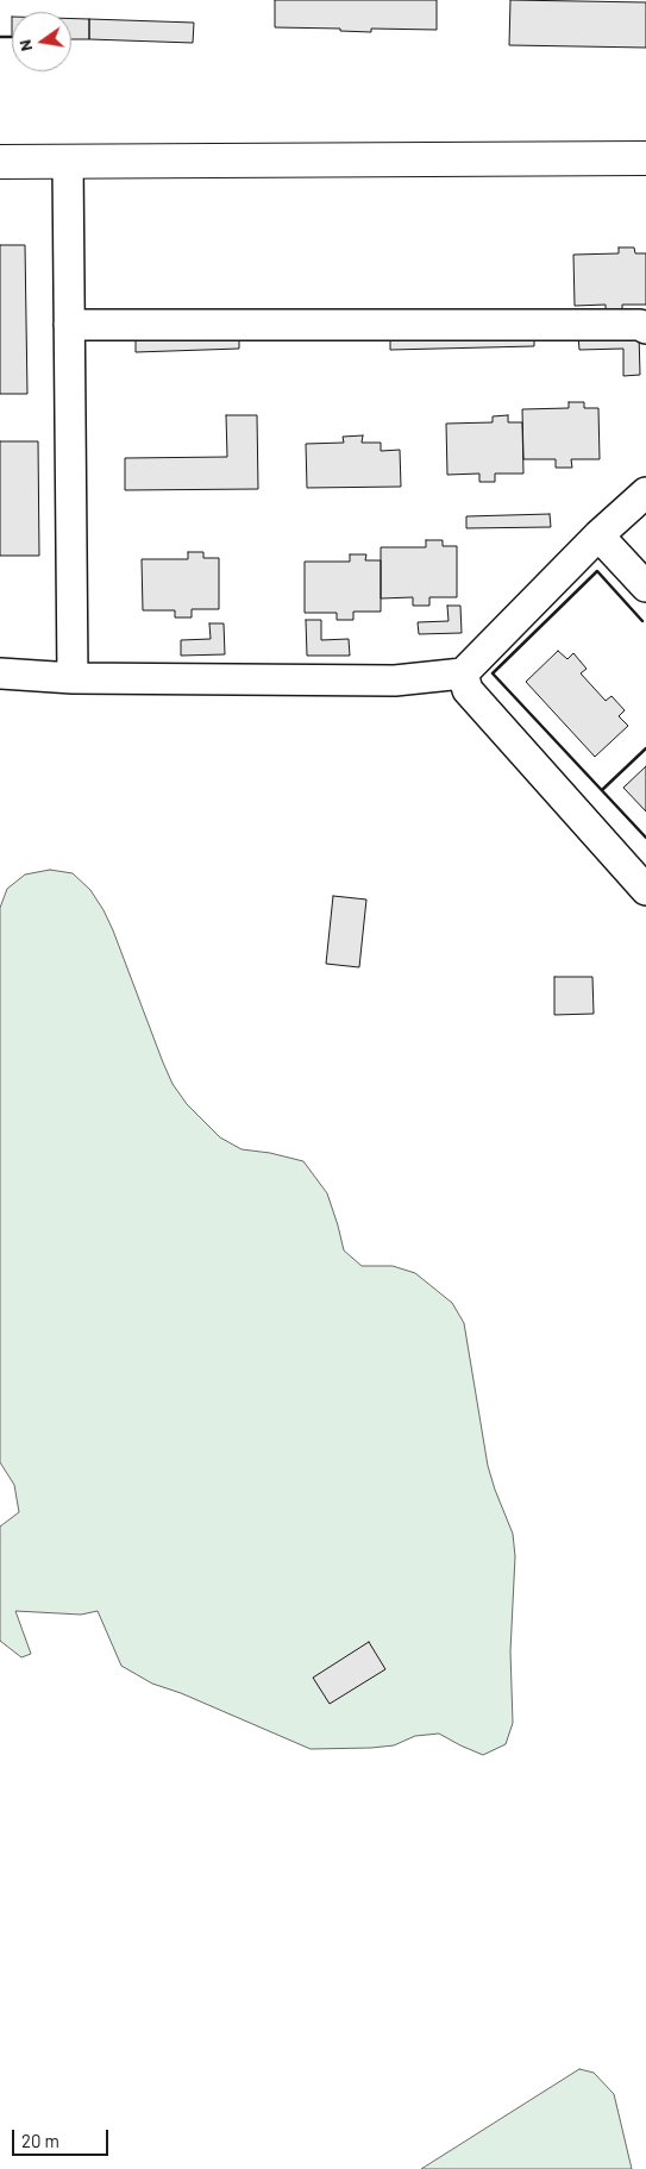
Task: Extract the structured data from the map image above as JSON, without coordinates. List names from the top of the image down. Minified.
{"scale_bar":"20 m","north":"left"}
